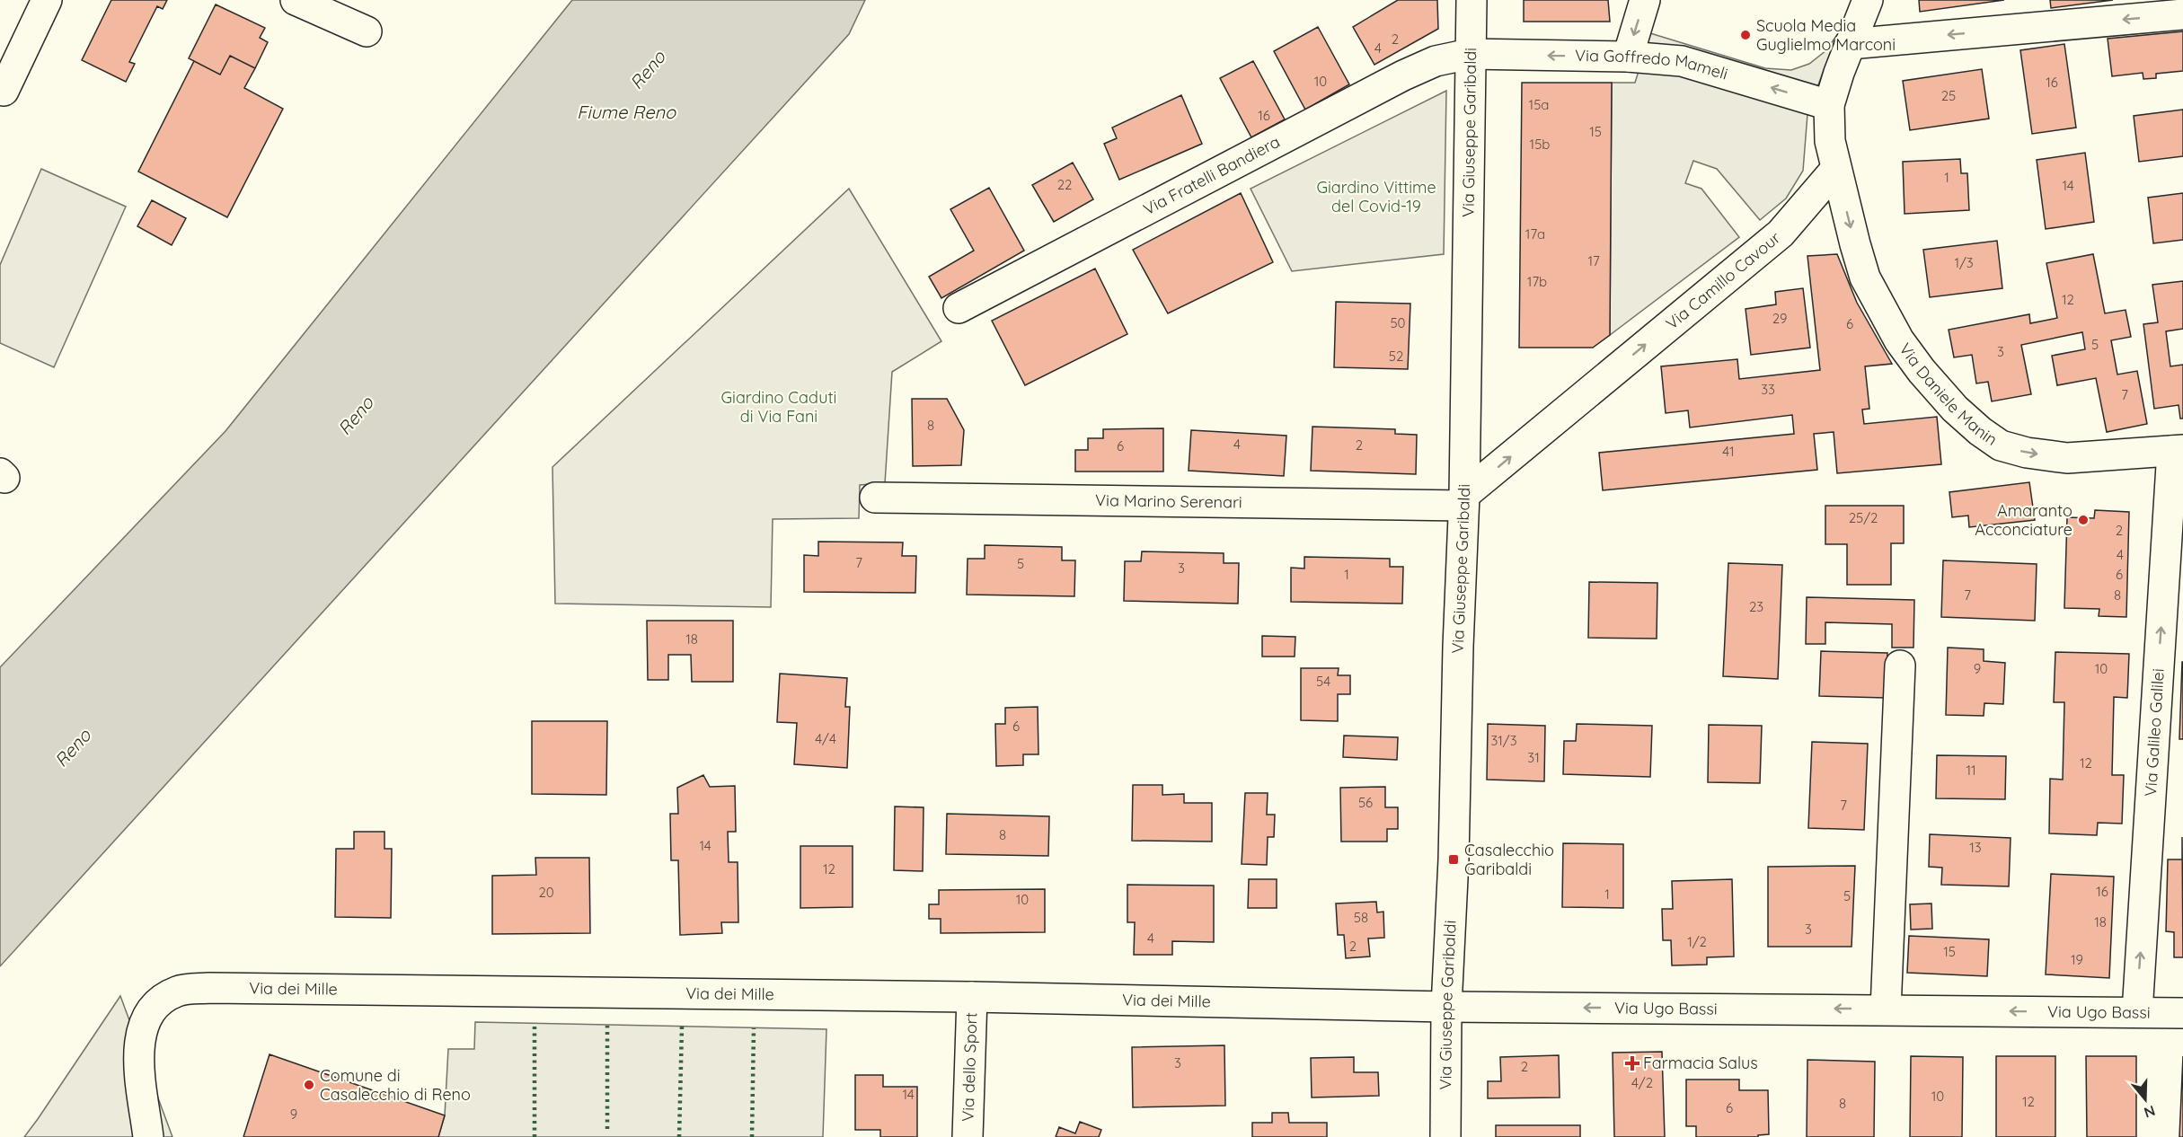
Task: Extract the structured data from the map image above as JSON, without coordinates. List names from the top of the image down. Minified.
{"streets":{"street":["Via Goffredo Mameli","Via Giuseppe Garibaldi","Via Fratelli Bandiera","Via Camillo Cavour","Via Daniele Manin","Via Marino Serenari","Via Galileo Galilei","Via dei Mille","Via Ugo Bassi","Via dello Sport"]},"crossings":[["Via Goffredo Mameli","Via Giuseppe Garibaldi"],["Via Goffredo Mameli","Via Fratelli Bandiera"],["Via Giuseppe Garibaldi","Via Fratelli Bandiera"],["Via Giuseppe Garibaldi","Via Camillo Cavour"],["Via Giuseppe Garibaldi","Via Marino Serenari"],["Via Giuseppe Garibaldi","Via dei Mille"],["Via Giuseppe Garibaldi","Via Ugo Bassi"],["Via Camillo Cavour","Via Daniele Manin"],["Via Camillo Cavour","Via Marino Serenari"],["Via Daniele Manin","Via Galileo Galilei"],["Via Galileo Galilei","Via Ugo Bassi"],["Via dei Mille","Via Ugo Bassi"],["Via dei Mille","Via dello Sport"]],"one_way":["Via Goffredo Mameli","Via Camillo Cavour","Via Daniele Manin","Via Ugo Bassi"],"water":["Reno","Fiume Reno"],"parks":["Giardino Vittime del Covid-19","Giardino Caduti di Via Fani"],"places":{"other":["Scuola Media Guglielmo Marconi","Amaranto Acconciature","Comune di Casalecchio di Reno"],"transit":["Casalecchio Garibaldi"],"health":["Farmacia Salus"]},"house_numbers":["2","4","10","16","25","15a","16","15","15b","1","22","14","17a","17","1/3","17b","12","29","50","6","5","3","52","33","7","8","4","2","6","41","25/2","2","4","7","5","3","1","6","7","8","23","18","9","10","54","6","4/4","31/3","31","12","11","56","7","8","14","13","12","16","20","1","5","10","58","18","3","4","1/2","2","15","19","3","2","4/2","14","10","12","8","6","9"],"north":"bottom"}
